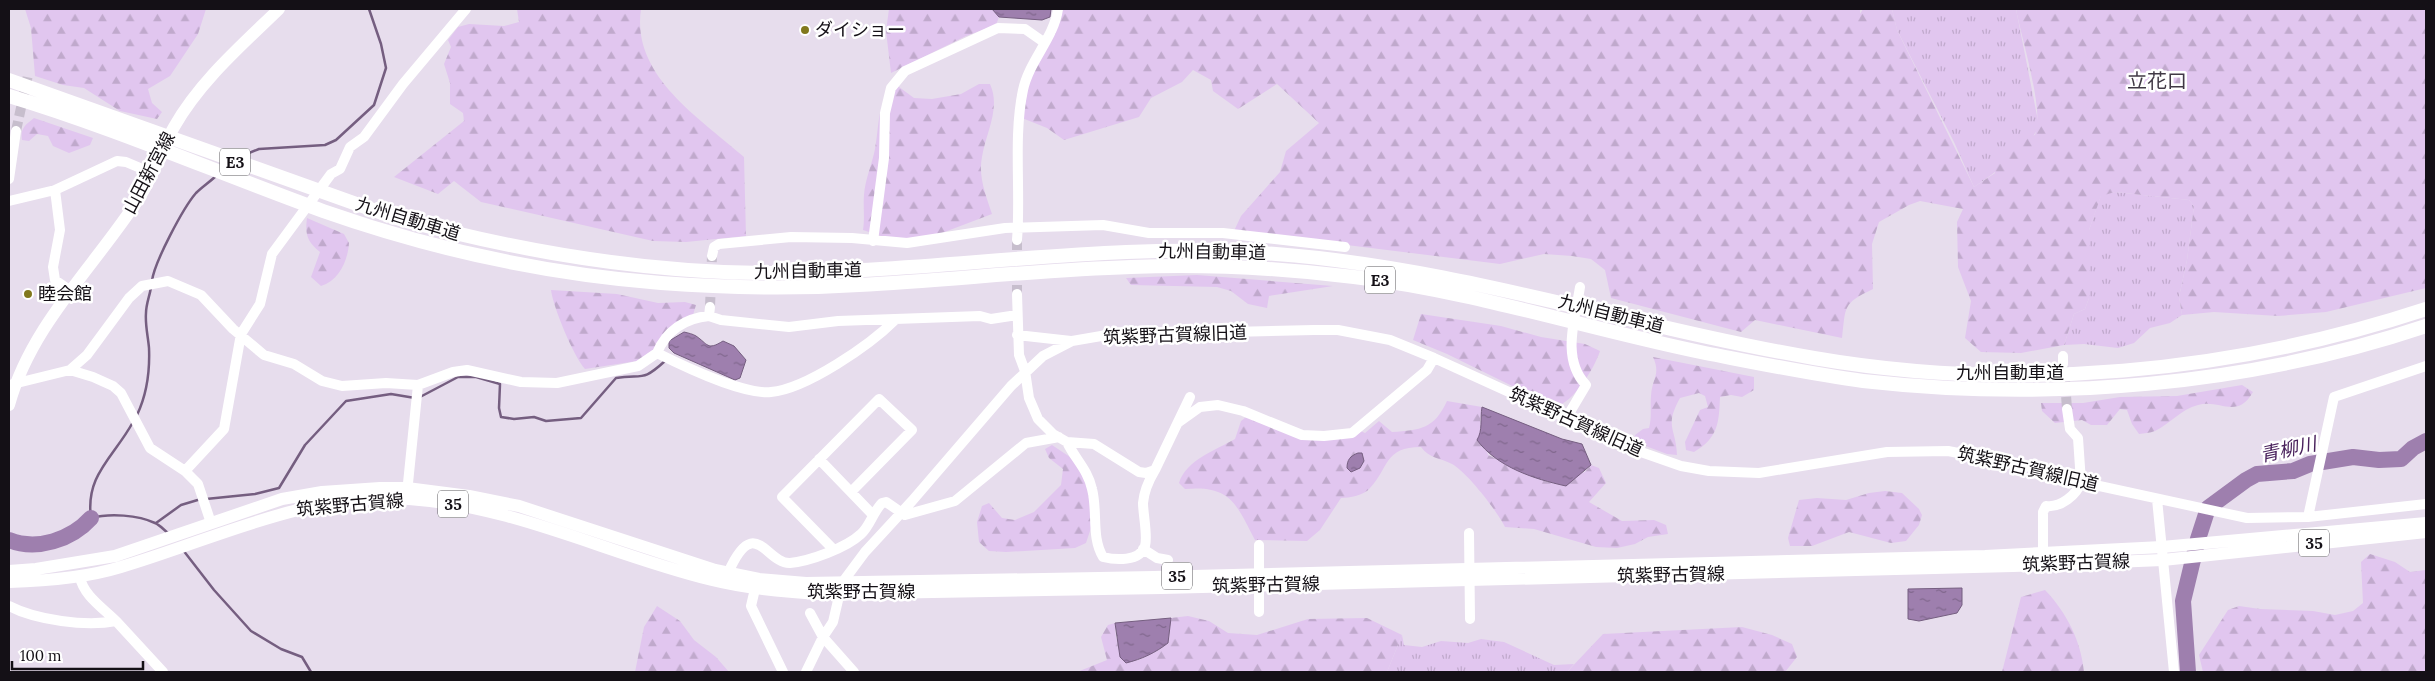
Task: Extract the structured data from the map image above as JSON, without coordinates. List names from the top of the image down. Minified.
{"streets":{"highway":["E3","九州自動車道"],"main road":["山田新宮線","35","筑紫野古賀線"],"street":["筑紫野古賀線旧道"]},"crossings":[["筑紫野古賀線旧道","筑紫野古賀線"]],"districts":["立花口"],"water":["青柳川"],"places":["ダイショー","睦会館"],"scale_bar":"100 m"}
